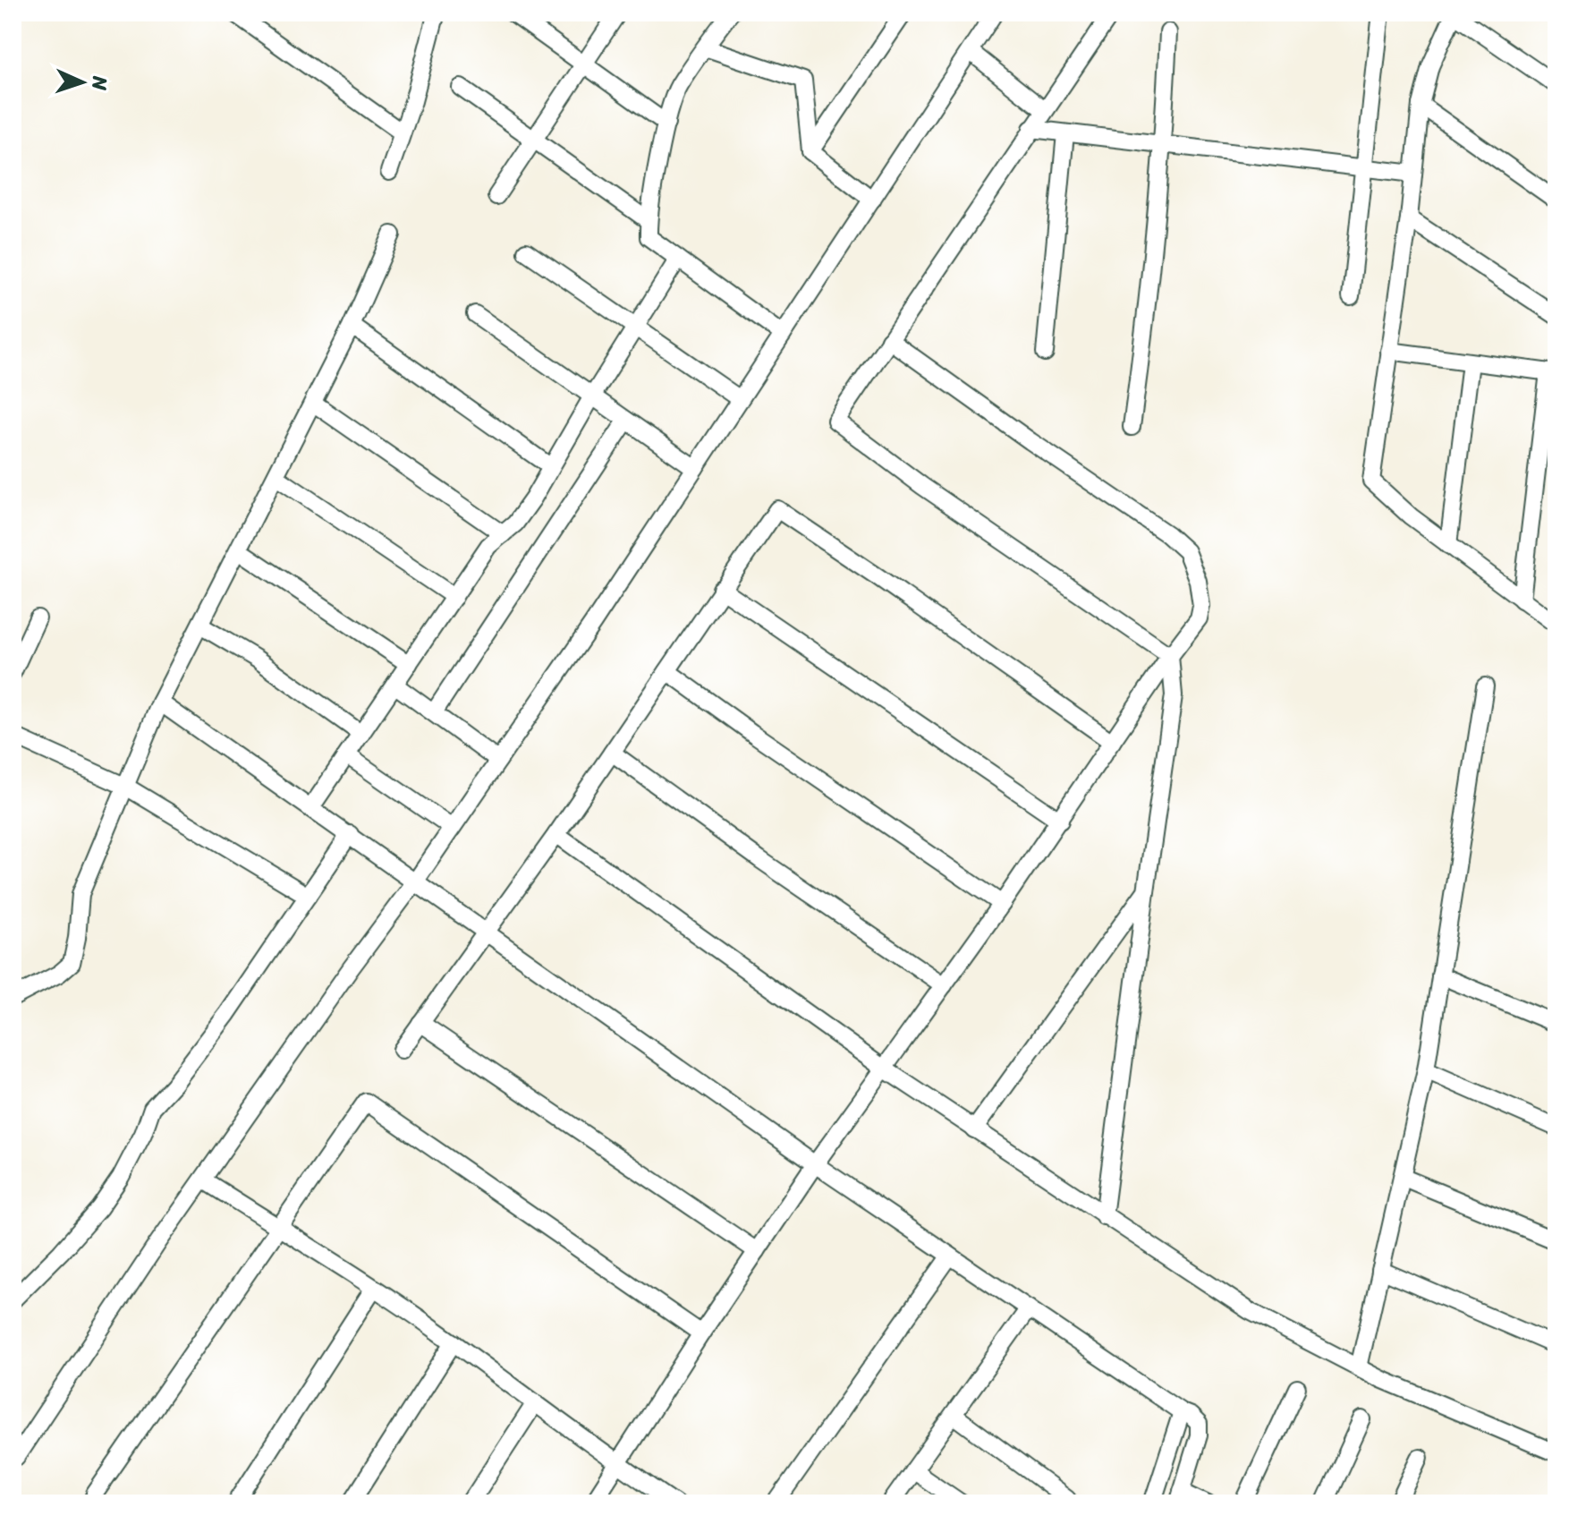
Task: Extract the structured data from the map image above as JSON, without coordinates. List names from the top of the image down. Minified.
{"north":"right"}
